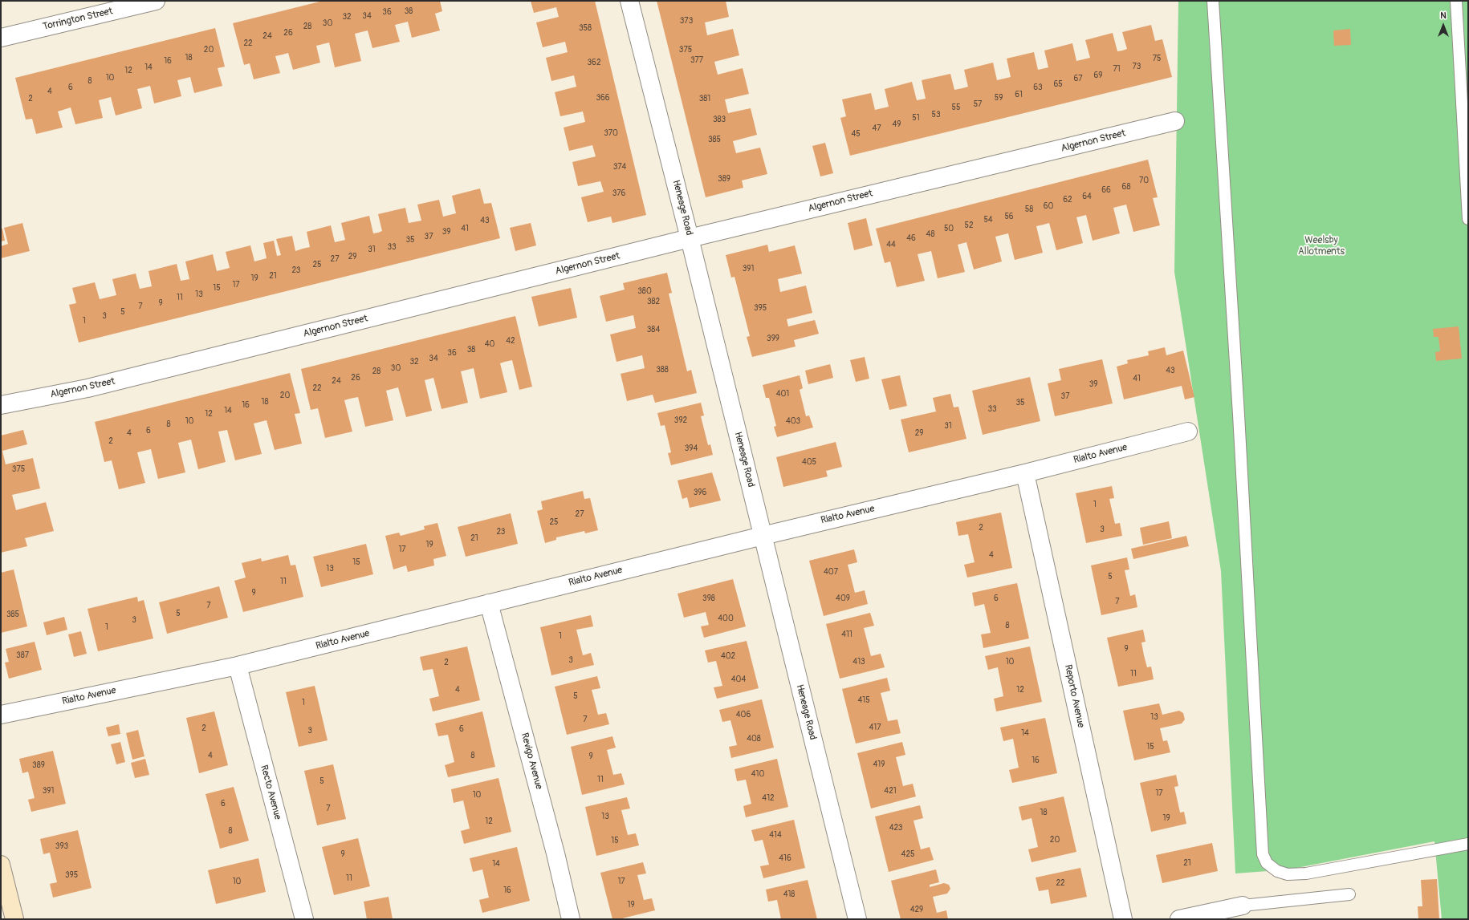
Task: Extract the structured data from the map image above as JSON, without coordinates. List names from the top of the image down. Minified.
{"streets":{"street":["Torrington Street","Algernon Street","Heneage Road","Rialto Avenue","Reporto Avenue","Revigo Avenue","Recto Avenue"]},"crossings":[["Algernon Street","Heneage Road"],["Heneage Road","Rialto Avenue"],["Rialto Avenue","Reporto Avenue"],["Rialto Avenue","Revigo Avenue"],["Rialto Avenue","Recto Avenue"]],"parks":["Weelsby Allotments"],"house_numbers":["38","36","34","32","373","30","28","358","26","24","22","20","375","18","75","377","16","362","73","14","71","12","69","10","67","8","65","6","63","4","61","366","59","2","381","57","55","53","51","383","49","47","370","45","385","374","389","70","68","66","376","64","62","60","58","56","54","43","52","41","50","39","48","37","46","35","44","33","31","29","27","25","391","23","21","19","17","15","380","13","11","382","9","7","395","5","3","1","384","399","42","40","38","36","34","32","30","388","43","28","26","41","24","39","22","401","20","37","18","35","16","33","14","12","392","10","403","8","31","6","4","29","2","394","405","375","396","1","27","25","2","3","23","21","19","17","4","15","13","407","5","11","9","398","409","6","7","7","5","385","400","3","8","1","411","1","9","387","402","3","413","10","2","11","404","4","12","5","415","1","406","13","7","417","2","6","3","14","408","15","4","8","9","16","419","389","410","11","5","391","421","17","10","412","6","7","18","13","19","12","423","8","414","20","15","393","9","425","416","21","14","395","11","10","17","22","16","418","19","429"],"north":"top"}
